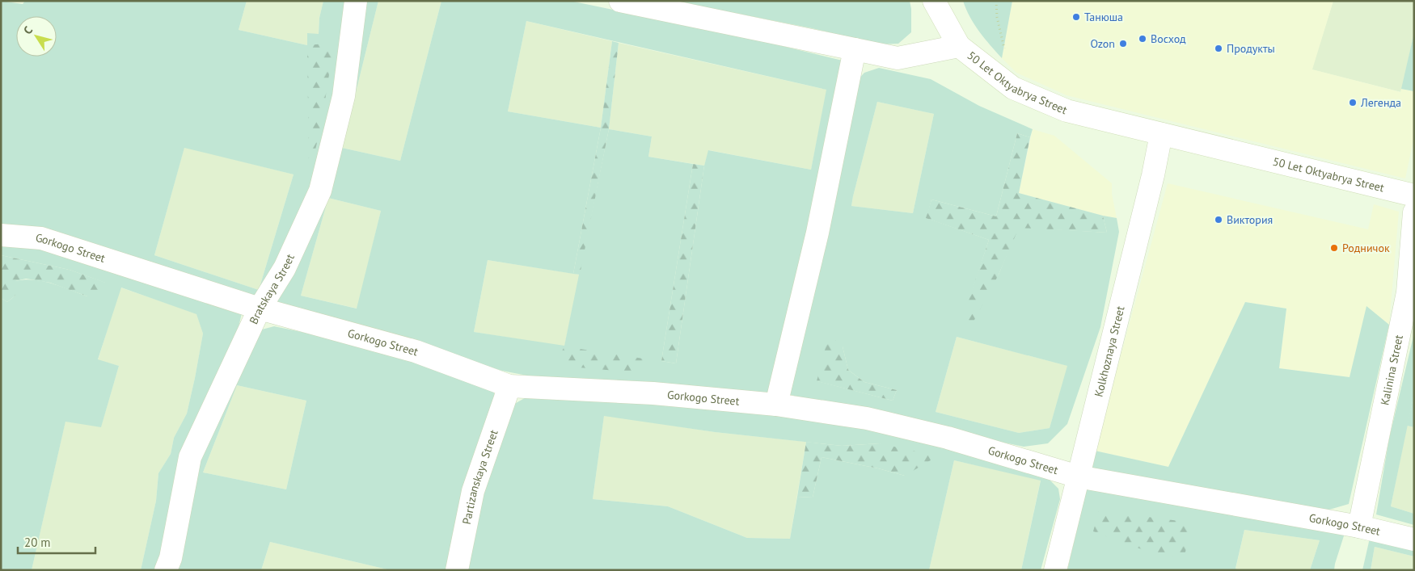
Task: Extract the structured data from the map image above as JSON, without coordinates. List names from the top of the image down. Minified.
{"streets":{"street":["50 Let Oktyabrya Street","Gorkogo Street","Bratskaya Street","Kolkhoznaya Street","Kalinina Street","Partizanskaya Street"]},"crossings":[["50 Let Oktyabrya Street","Kolkhoznaya Street"],["Gorkogo Street","Bratskaya Street"],["Gorkogo Street","Kolkhoznaya Street"],["Gorkogo Street","Kalinina Street"],["Gorkogo Street","Partizanskaya Street"]],"places":["Танюша","Восход","Ozon","Продукты","Легенда","Виктория","Родничок"],"scale_bar":"20 m","north":"top left"}
